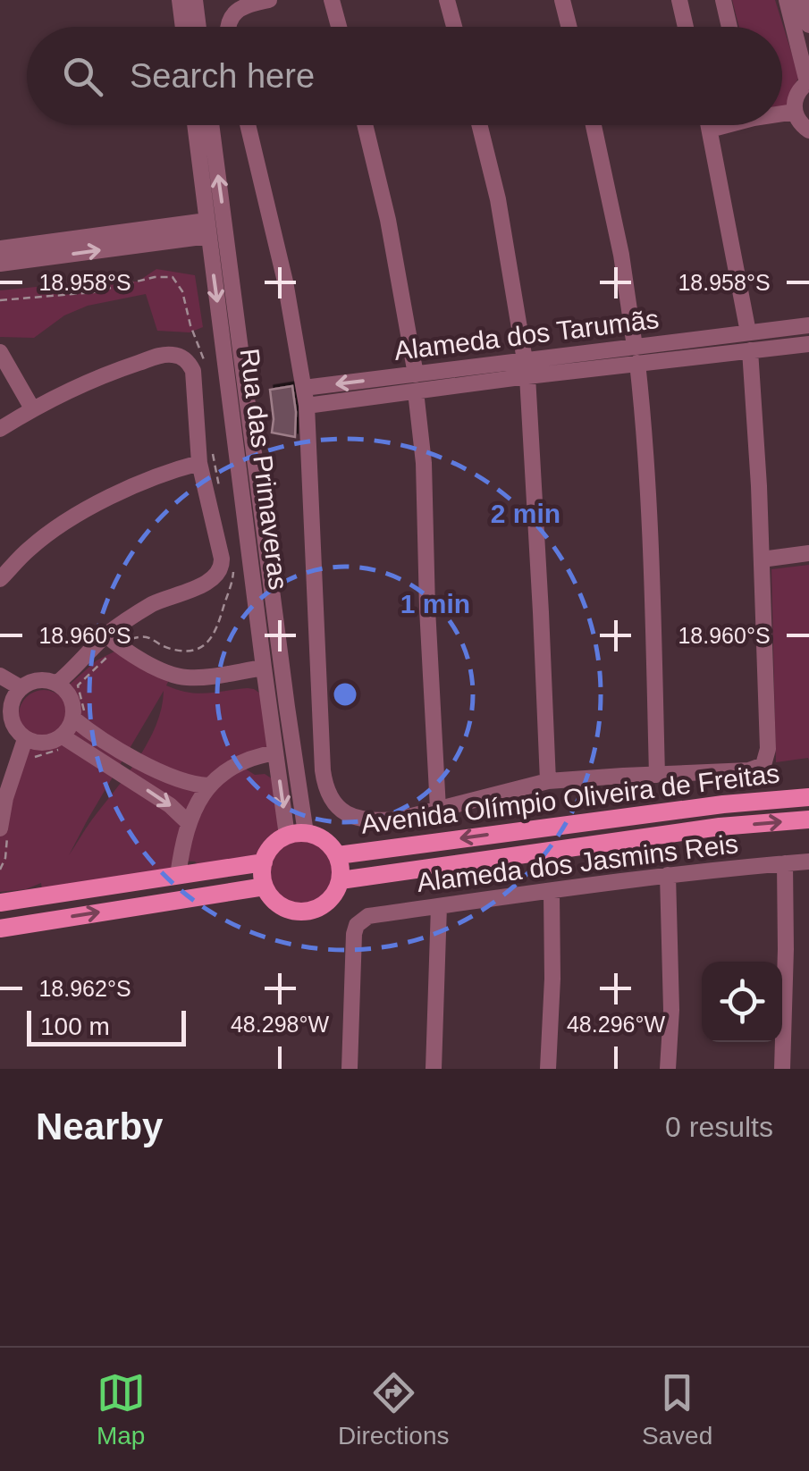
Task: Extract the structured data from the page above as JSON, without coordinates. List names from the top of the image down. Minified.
{"streets":{"main road":["Avenida Olímpio Oliveira de Freitas"],"street":["Alameda dos Tarumãs","Rua das Primaveras","Alameda dos Jasmins Reis"]},"crossings":[["Rua das Primaveras","Avenida Olímpio Oliveira de Freitas"]],"scale_bar":"100 m","page":{"search":"Search here","scale":"100 m","heading":["Nearby","0 results"],"nav":["Map","Directions","Saved"]},"coordinates":["18.958°S","18.960°S","18.962°S","48.298°W","48.296°W"],"rings":["2 min","1 min"]}
